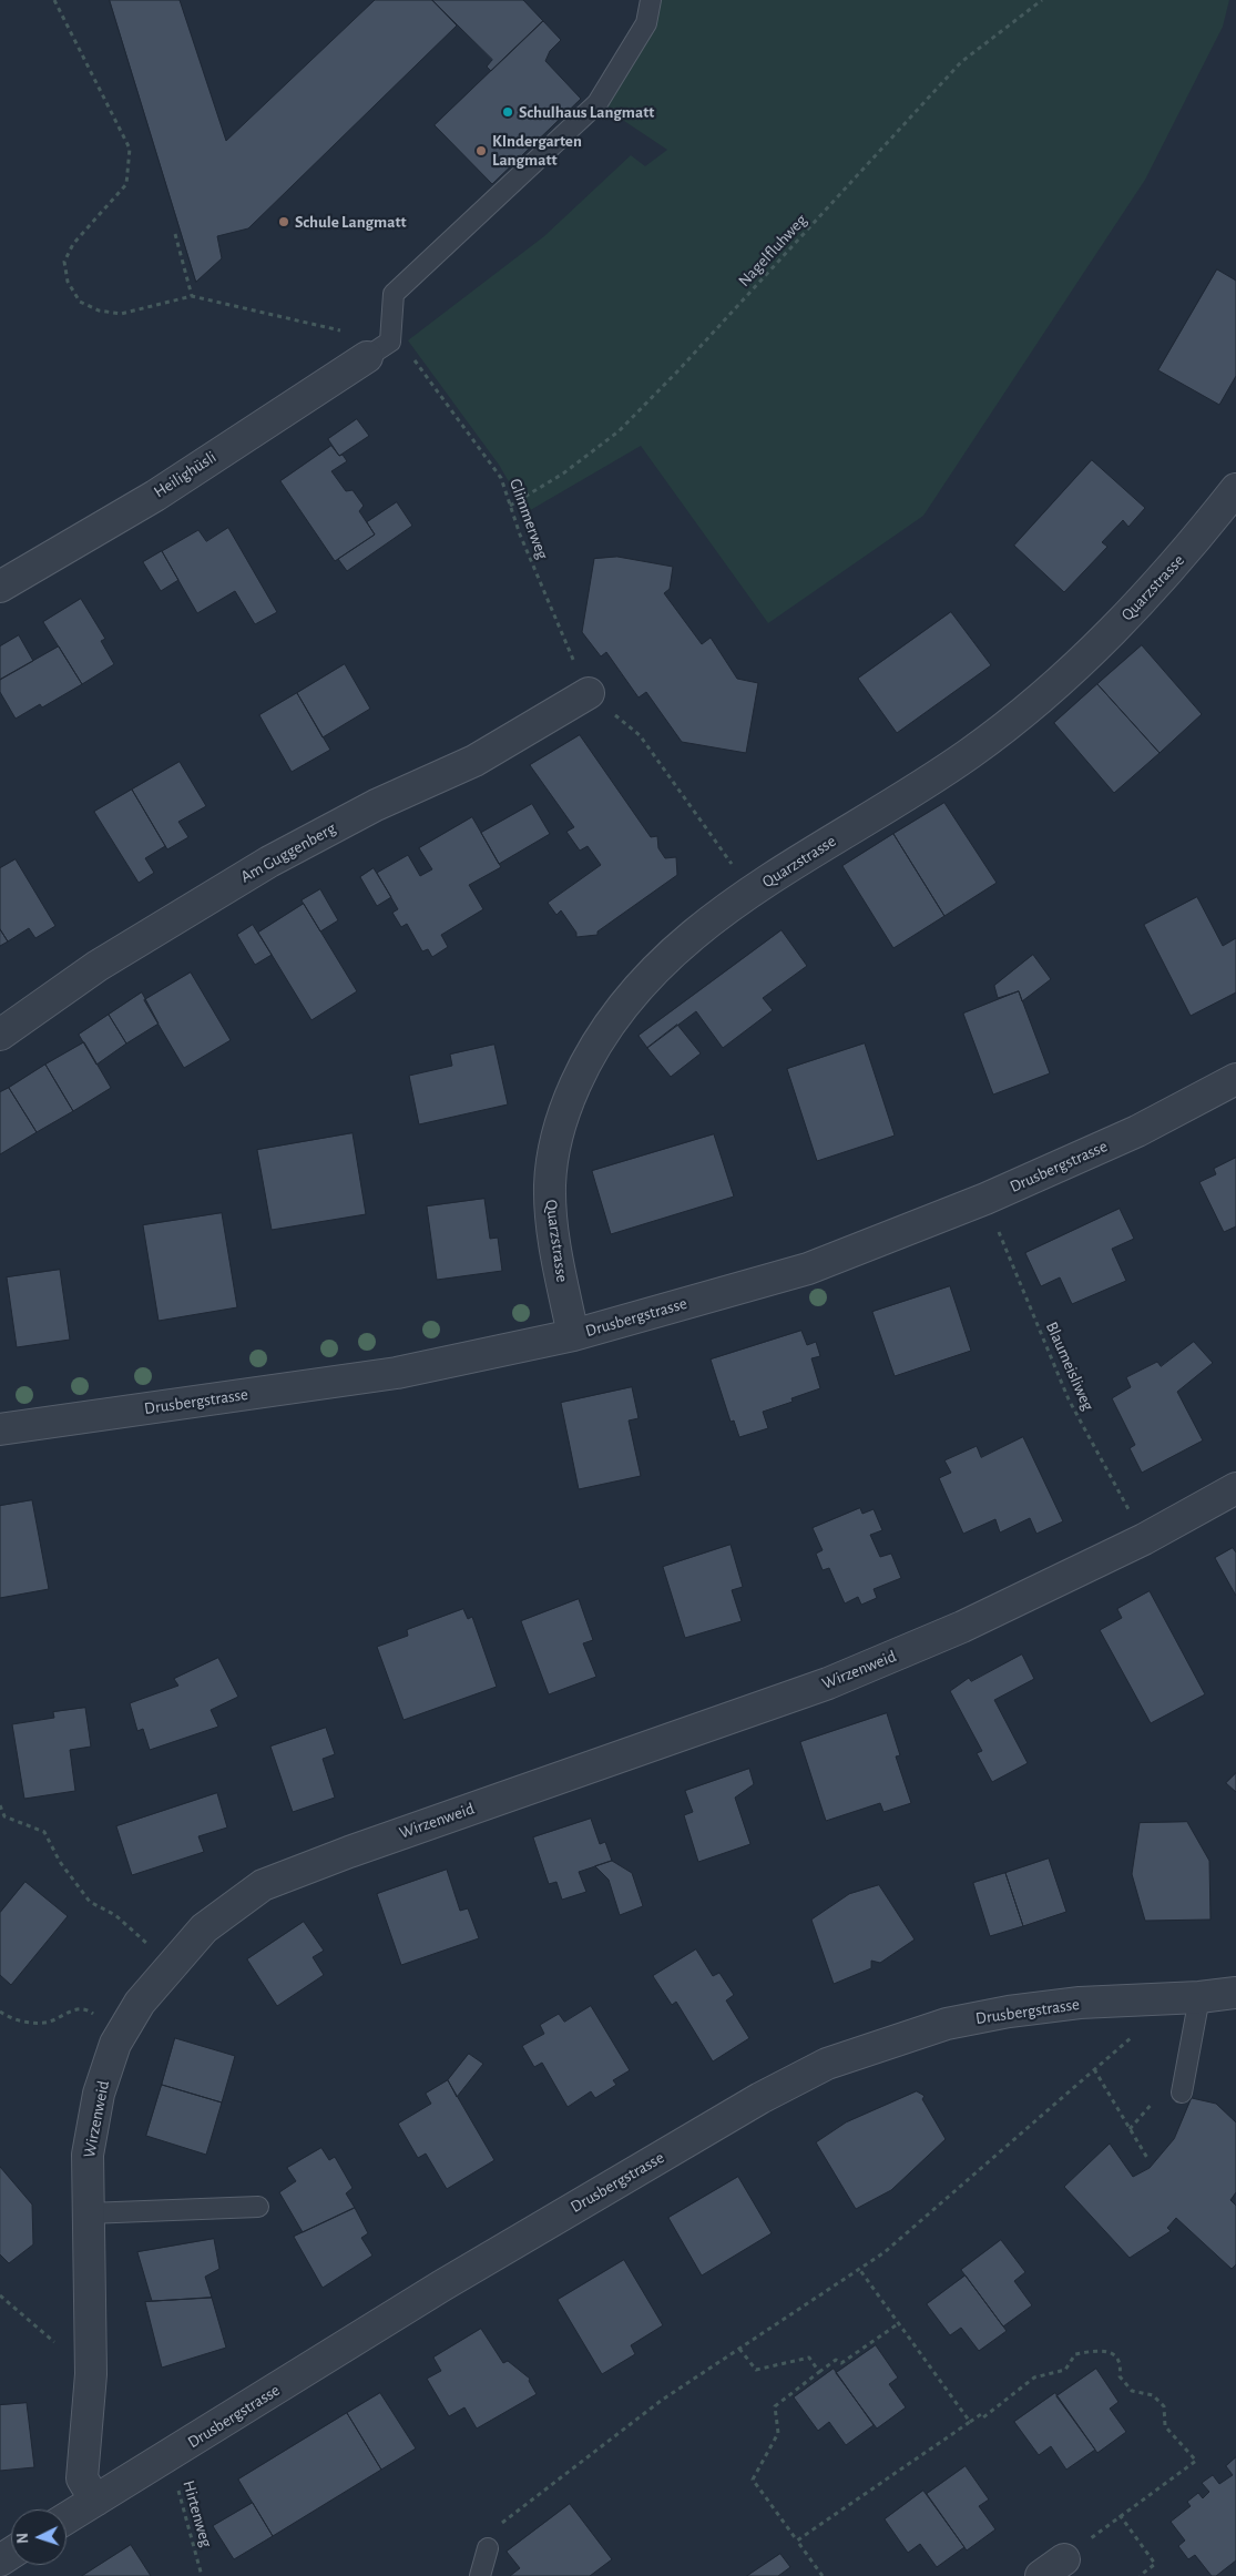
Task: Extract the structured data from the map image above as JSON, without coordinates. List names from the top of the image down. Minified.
{"streets":{"street":["Heilighüsli","Quarzstrasse","Am Guggenberg","Drusbergstrasse","Wirzenweid"],"path":["Nagelfluhweg","Glimmerweg","Blaumeisliweg","Hirtenweg"]},"crossings":[["Nagelfluhweg","Glimmerweg"],["Heilighüsli","Glimmerweg"],["Quarzstrasse","Drusbergstrasse"],["Drusbergstrasse","Blaumeisliweg"],["Drusbergstrasse","Wirzenweid"],["Drusbergstrasse","Hirtenweg"],["Blaumeisliweg","Wirzenweid"]],"places":["Schulhaus Langmatt","KIndergarten Langmatt","Schule Langmatt"],"north":"left"}
